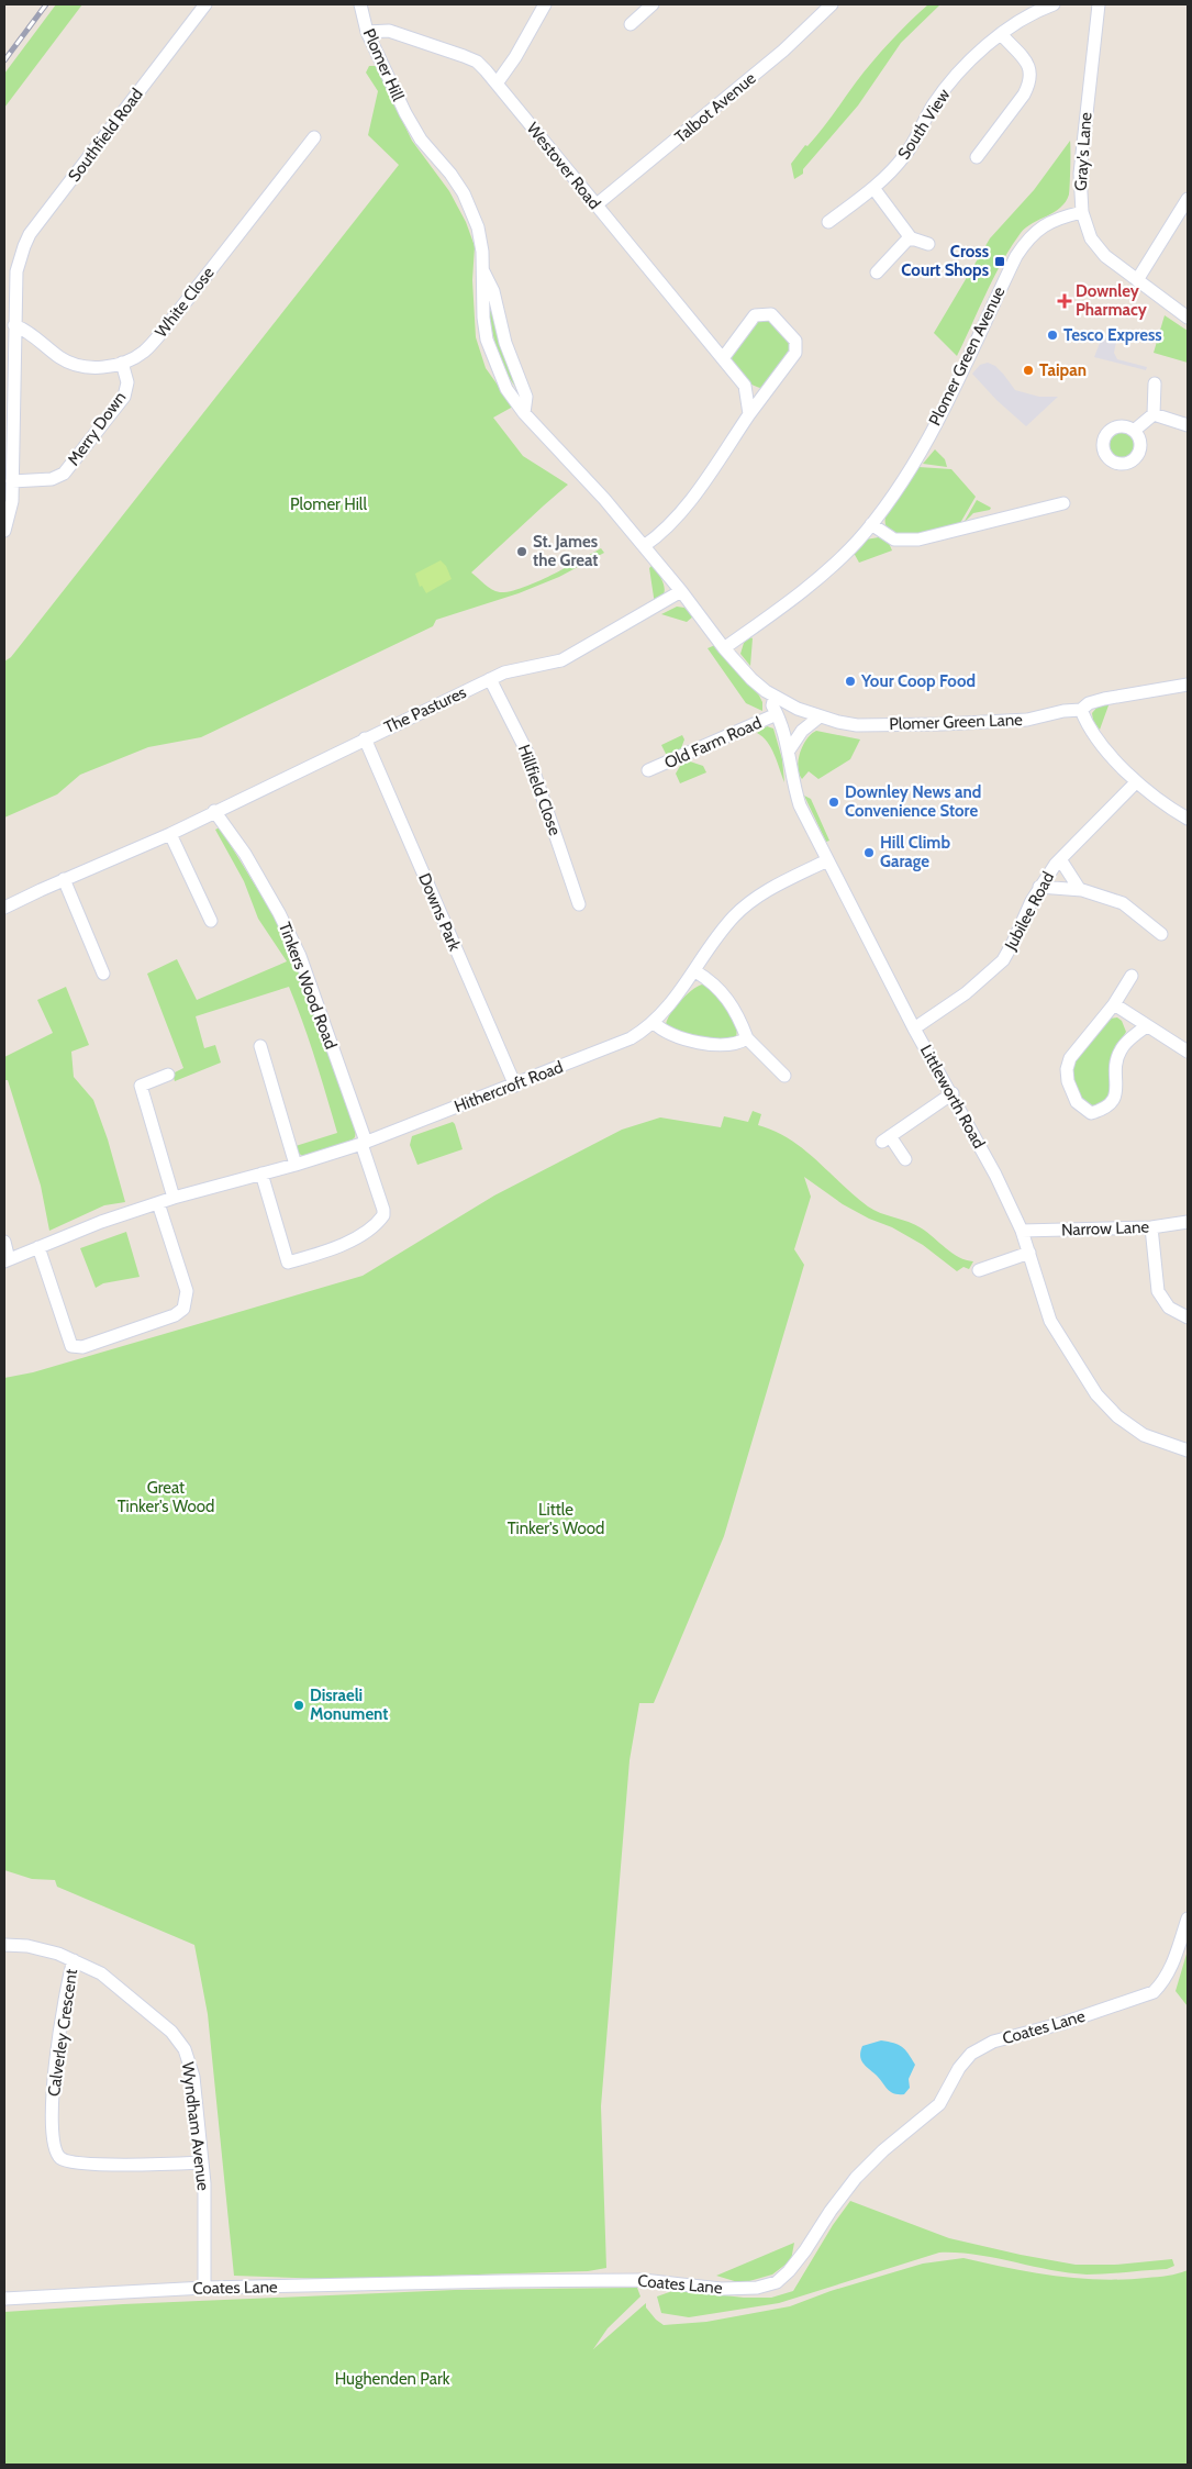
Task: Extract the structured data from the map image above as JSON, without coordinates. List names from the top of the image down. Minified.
{"streets":{"street":["Plomer Hill","Talbot Avenue","South View","Southfield Road","Gray's Lane","Westover Road","White Close","Plomer Green Avenue","Merry Down","The Pastures","Plomer Green Lane","Old Farm Road","Hillfield Close","Jubilee Road","Downs Park","Tinkers Wood Road","Hithercroft Road","Littleworth Road","Narrow Lane","Coates Lane","Calverley Crescent","Wyndham Avenue"]},"crossings":[["Plomer Hill","Westover Road"],["Plomer Hill","Plomer Green Avenue"],["Plomer Hill","The Pastures"],["Plomer Hill","Plomer Green Lane"],["Plomer Hill","Littleworth Road"],["Talbot Avenue","Westover Road"],["Southfield Road","White Close"],["Southfield Road","Merry Down"],["Gray's Lane","Plomer Green Avenue"],["White Close","Merry Down"],["The Pastures","Hillfield Close"],["The Pastures","Downs Park"],["The Pastures","Tinkers Wood Road"],["Old Farm Road","Littleworth Road"],["Jubilee Road","Littleworth Road"],["Downs Park","Hithercroft Road"],["Tinkers Wood Road","Hithercroft Road"],["Hithercroft Road","Littleworth Road"],["Littleworth Road","Narrow Lane"],["Coates Lane","Wyndham Avenue"],["Calverley Crescent","Wyndham Avenue"]],"parks":["Plomer Hill","Great Tinker's Wood","Little Tinker's Wood","Hughenden Park"],"places":{"transit":["Cross Court Shops"],"health":["Downley Pharmacy"],"other":["Tesco Express","Taipan","St. James the Great","Your Coop Food","Downley News and Convenience Store","Hill Climb Garage","Disraeli Monument"]}}
